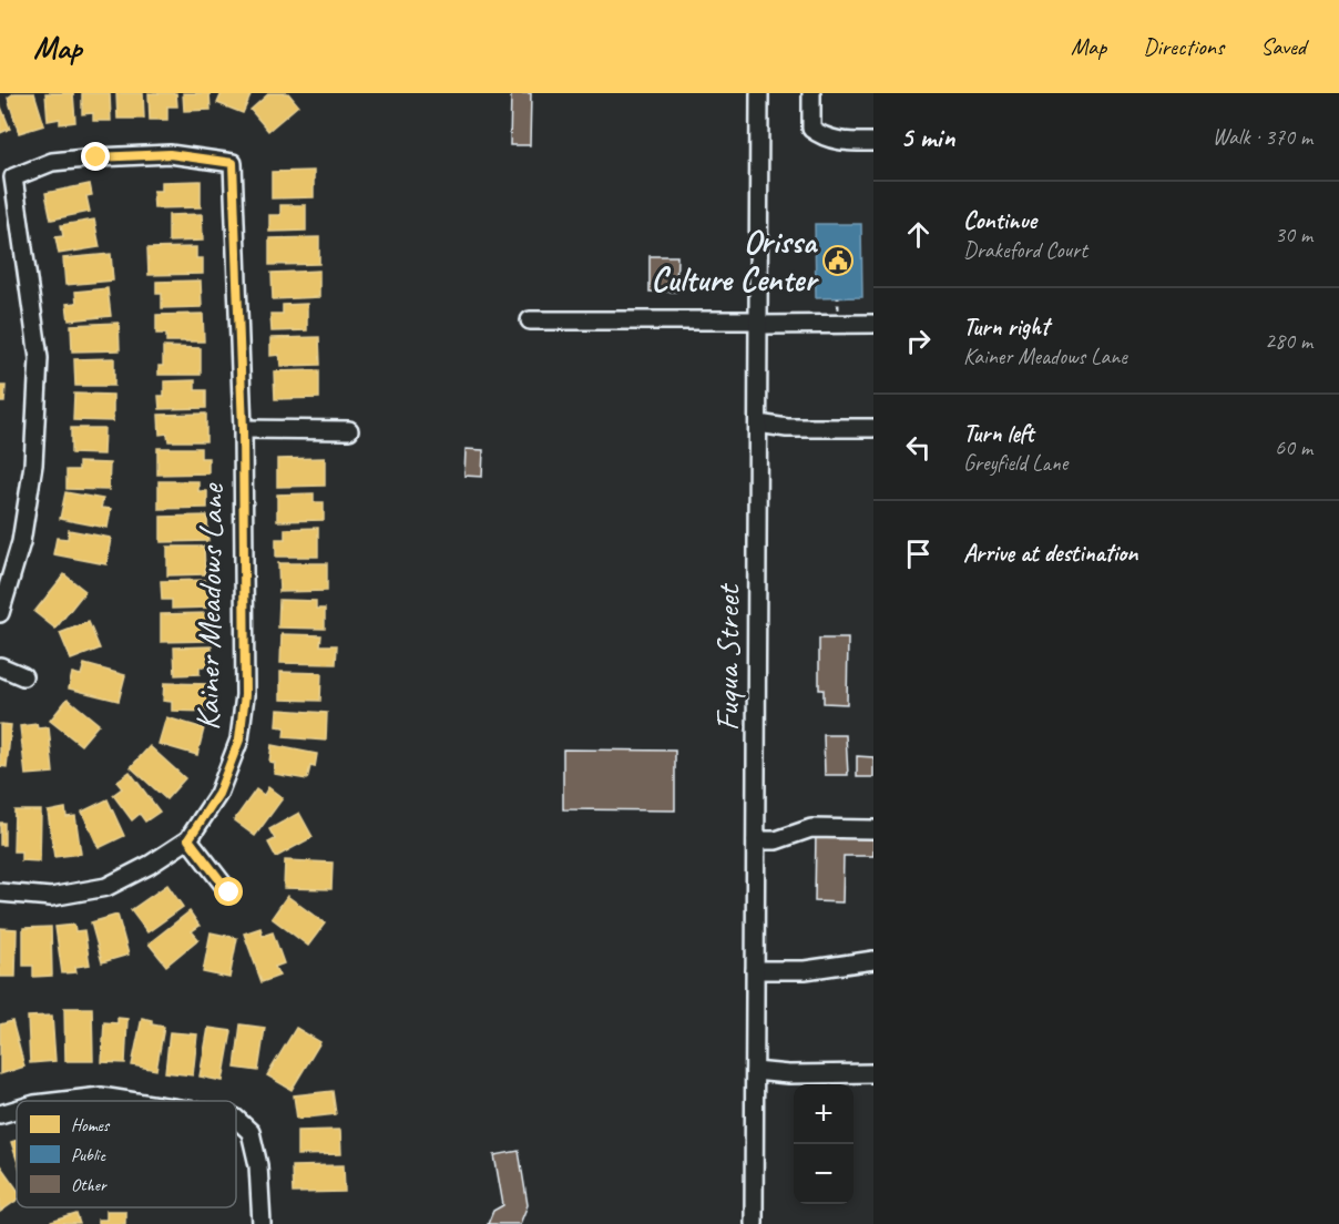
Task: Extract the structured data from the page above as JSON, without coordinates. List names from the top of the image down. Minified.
{"streets":{"street":["Kainer Meadows Lane","Fuqua Street"]},"places":{"public building":["Orissa Culture Center"]},"legend":["Homes","Public","Other"],"page":{"header":"Map","nav":["Map","Directions","Saved"],"heading":["5 min","Walk · 370 m"],"list":[["Continue","Drakeford Court","30 m"],["Turn right","Kainer Meadows Lane","280 m"],["Turn left","Greyfield Lane","60 m"],"Arrive at destination"],"map_buttons":["+","−"]}}
